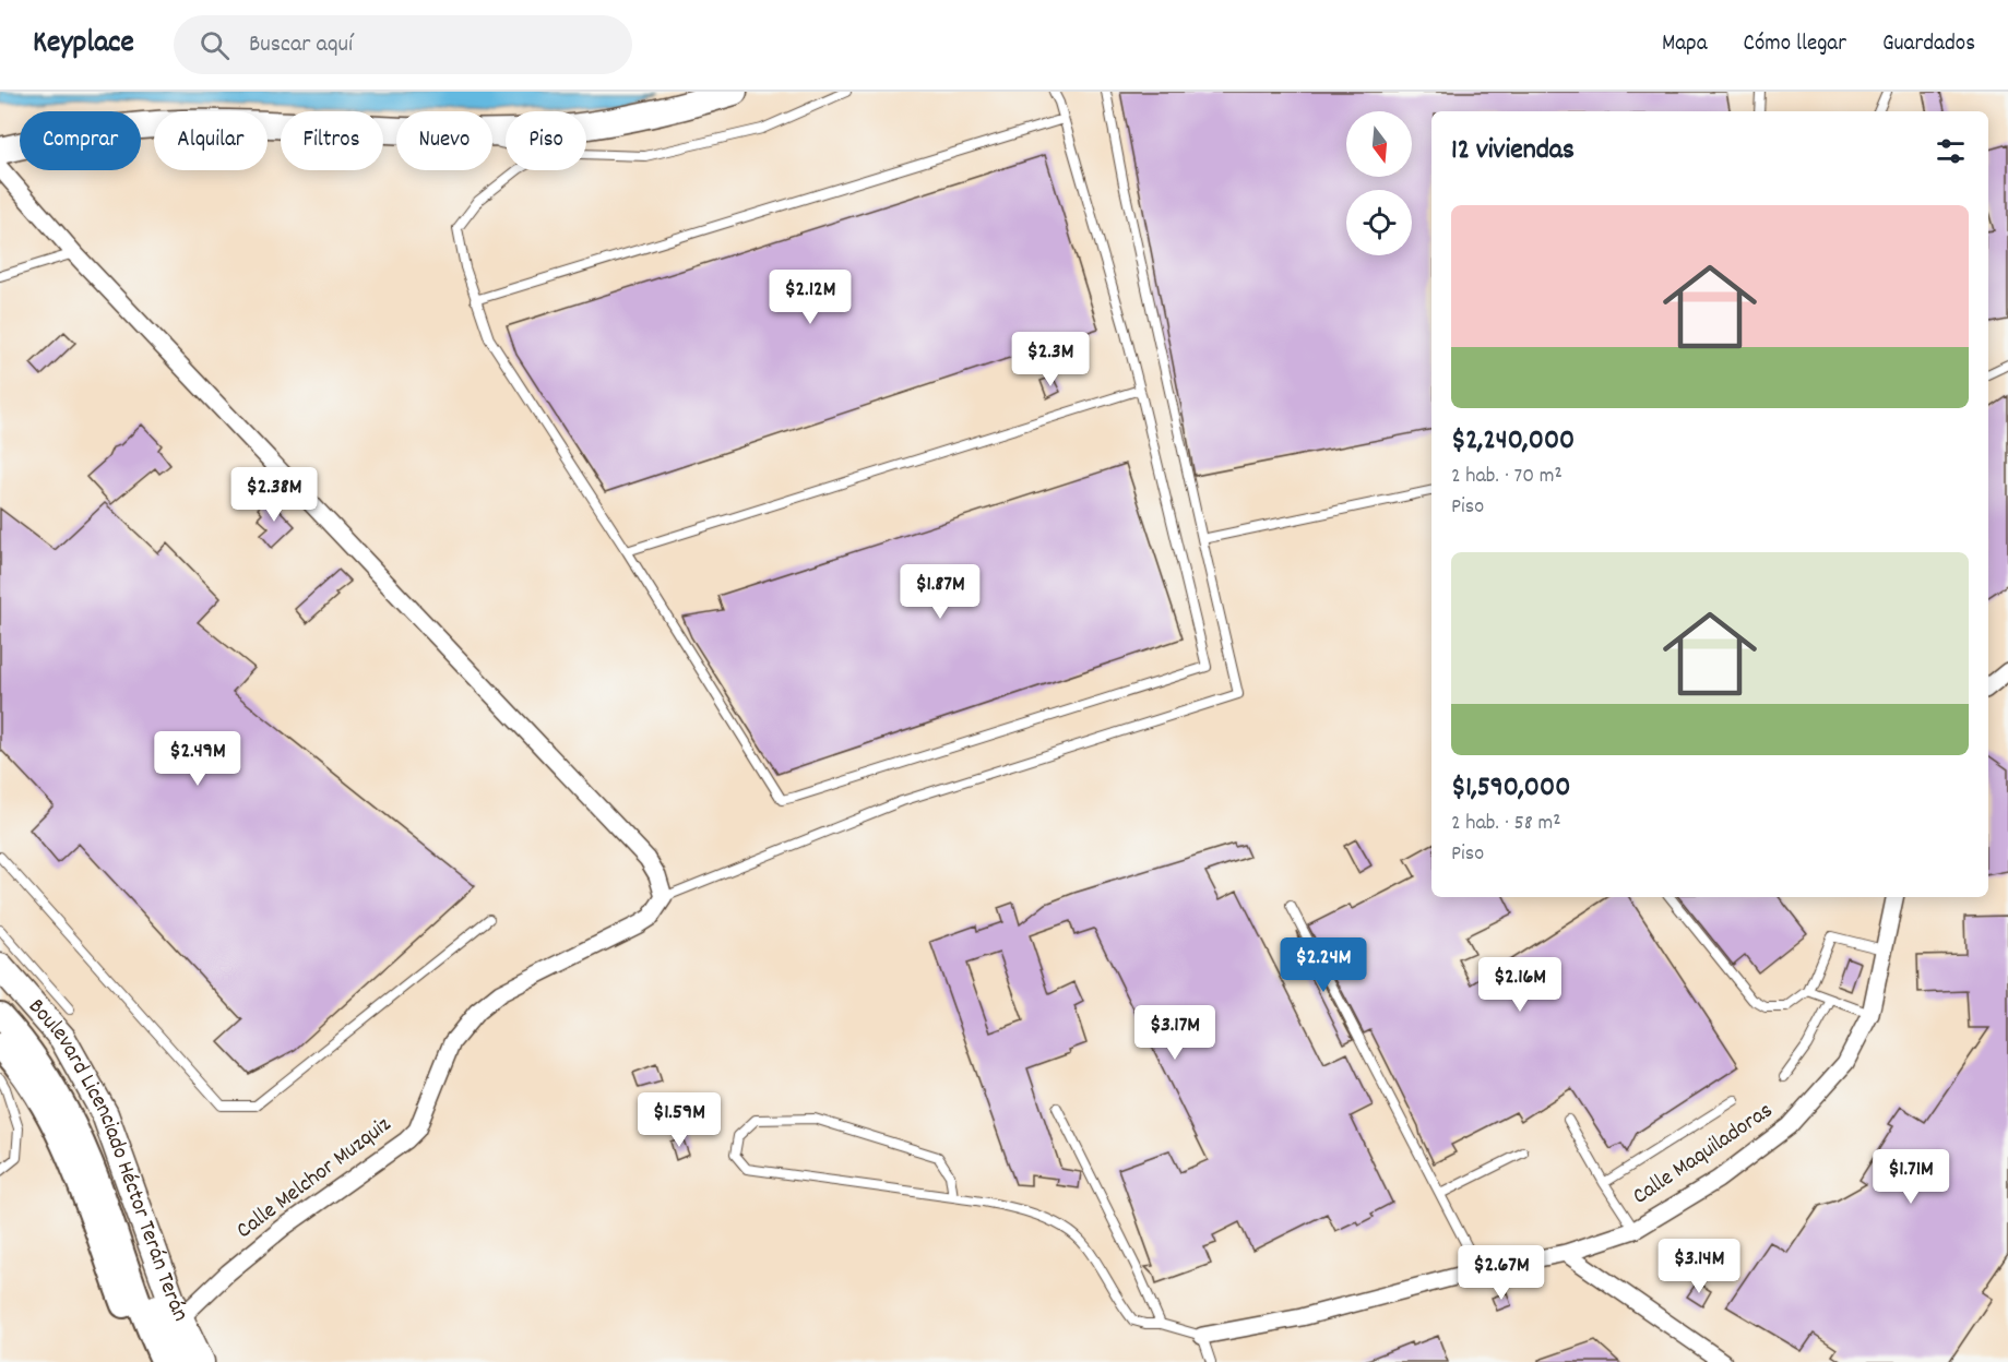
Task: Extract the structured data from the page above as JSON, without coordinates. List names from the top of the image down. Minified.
{"streets":{"highway":["Boulevard Licenciado Héctor Terán Terán"],"street":["Calle Maquiladoras","Calle Melchor Muzquiz"]},"crossings":[["Boulevard Licenciado Héctor Terán Terán","Calle Melchor Muzquiz"]],"north":"bottom","page":{"header":"Keyplace","search":"Buscar aquí","nav":["Mapa","Cómo llegar","Guardados"],"chip":["Comprar","Alquilar","Filtros","Nuevo","Piso"],"heading":"12 viviendas","list":[{"name":"$2,240,000","note":"2 hab. · 70 m² · Piso"},{"name":"$1,590,000","note":"2 hab. · 58 m² · Piso"}],"price":["$2.12M","$2.3M","$2.38M","$1.87M","$2.49M","$2.24M","$2.16M","$3.17M","$1.59M","$1.71M","$3.14M","$2.67M"]}}
